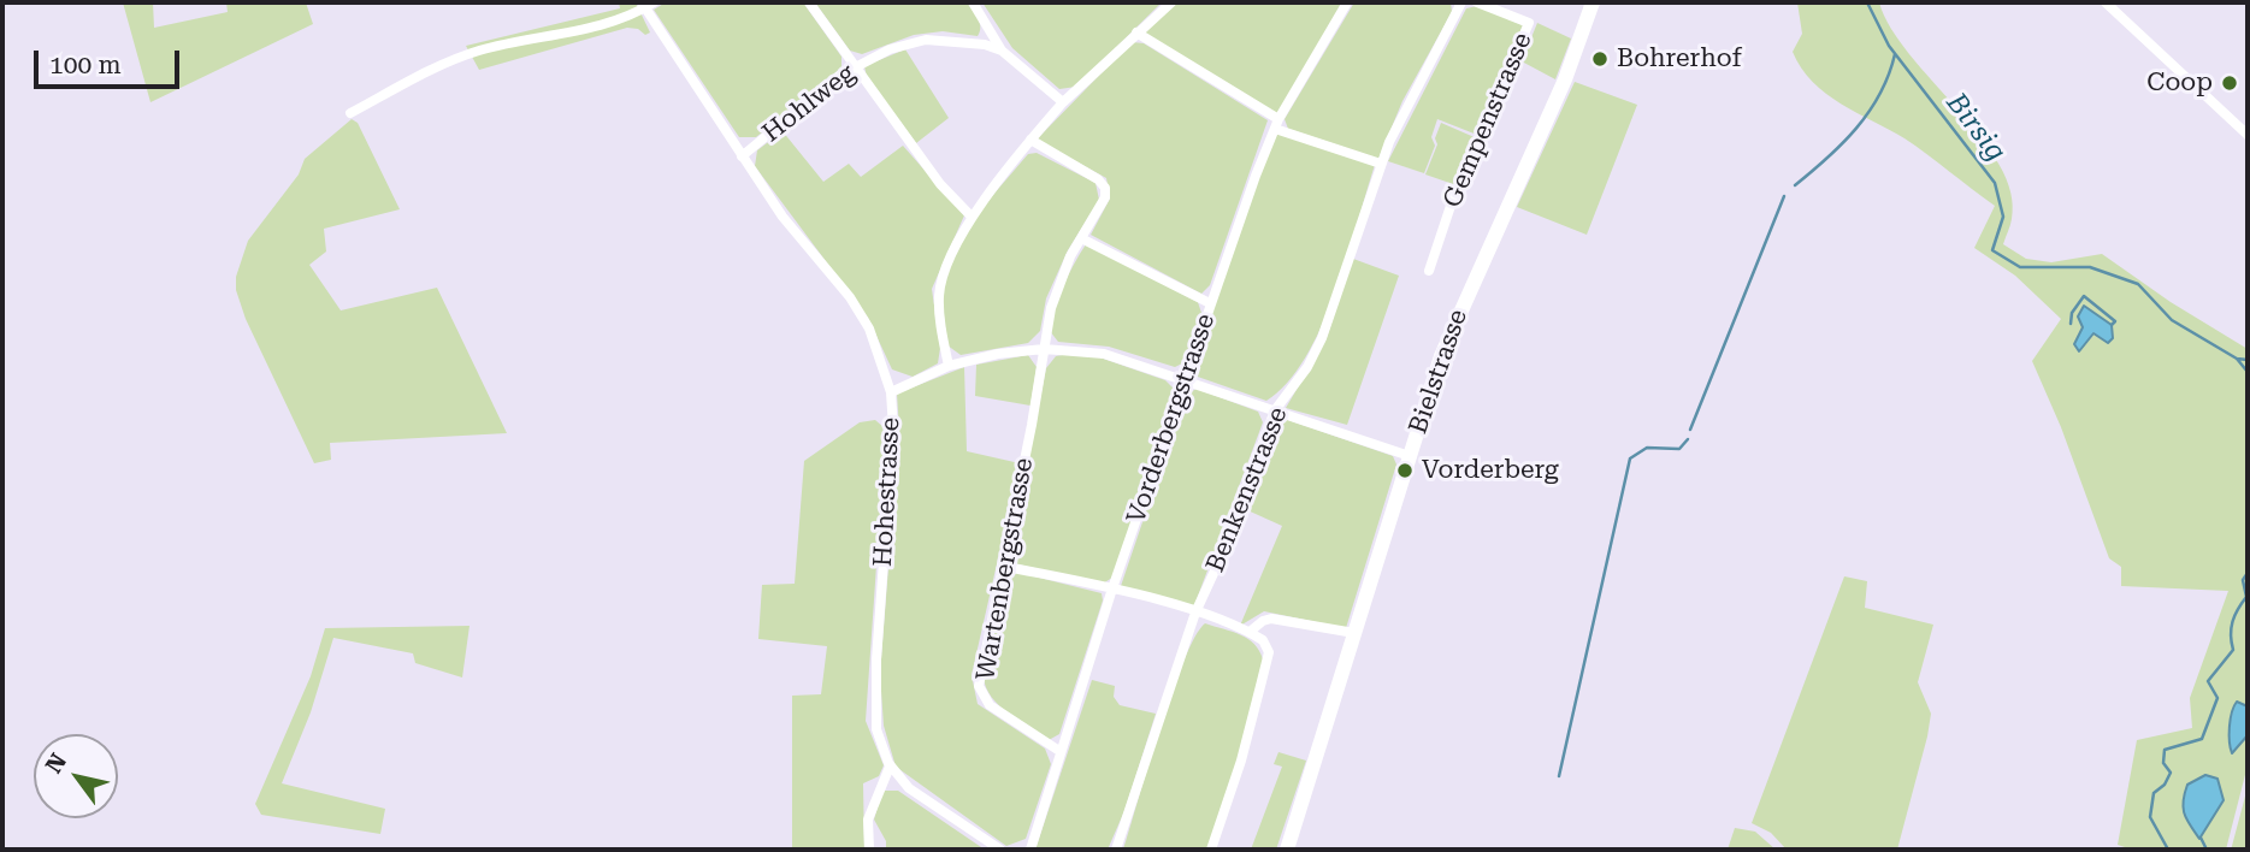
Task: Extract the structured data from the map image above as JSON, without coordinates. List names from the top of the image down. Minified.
{"streets":{"main road":["Bielstrasse"],"street":["Hohlweg","Gempenstrasse","Vorderbergstrasse","Benkenstrasse","Hohestrasse","Wartenbergstrasse"]},"crossings":[["Hohlweg","Hohestrasse"],["Vorderbergstrasse","Wartenbergstrasse"]],"water":["Birsig"],"places":["Bohrerhof","Coop","Vorderberg"],"scale_bar":"100 m","north":"top left"}
